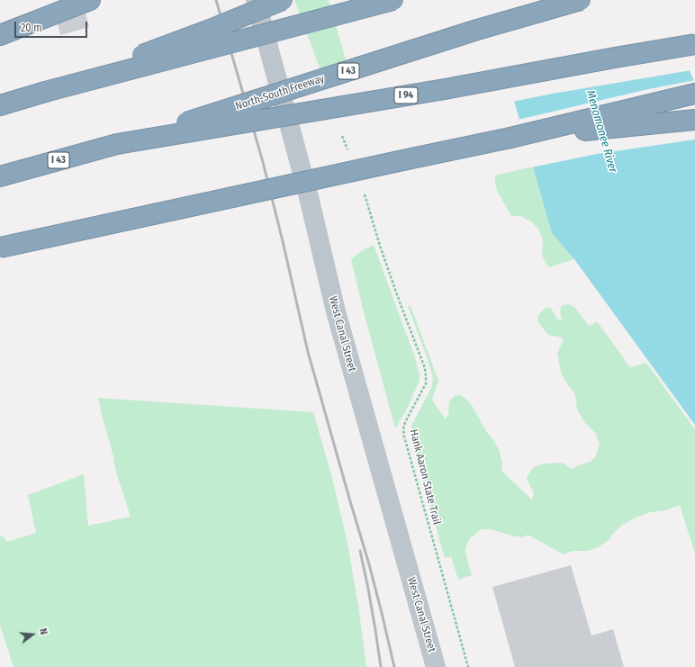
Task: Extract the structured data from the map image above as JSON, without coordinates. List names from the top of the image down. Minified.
{"streets":{"highway":["I 43","North-South Freeway","I 94"],"street":["West Canal Street"],"path":["Hank Aaron State Trail"]},"crossings":[["North-South Freeway","I 94"]],"water":["Menomonee River"],"scale_bar":"20 m","north":"right"}
